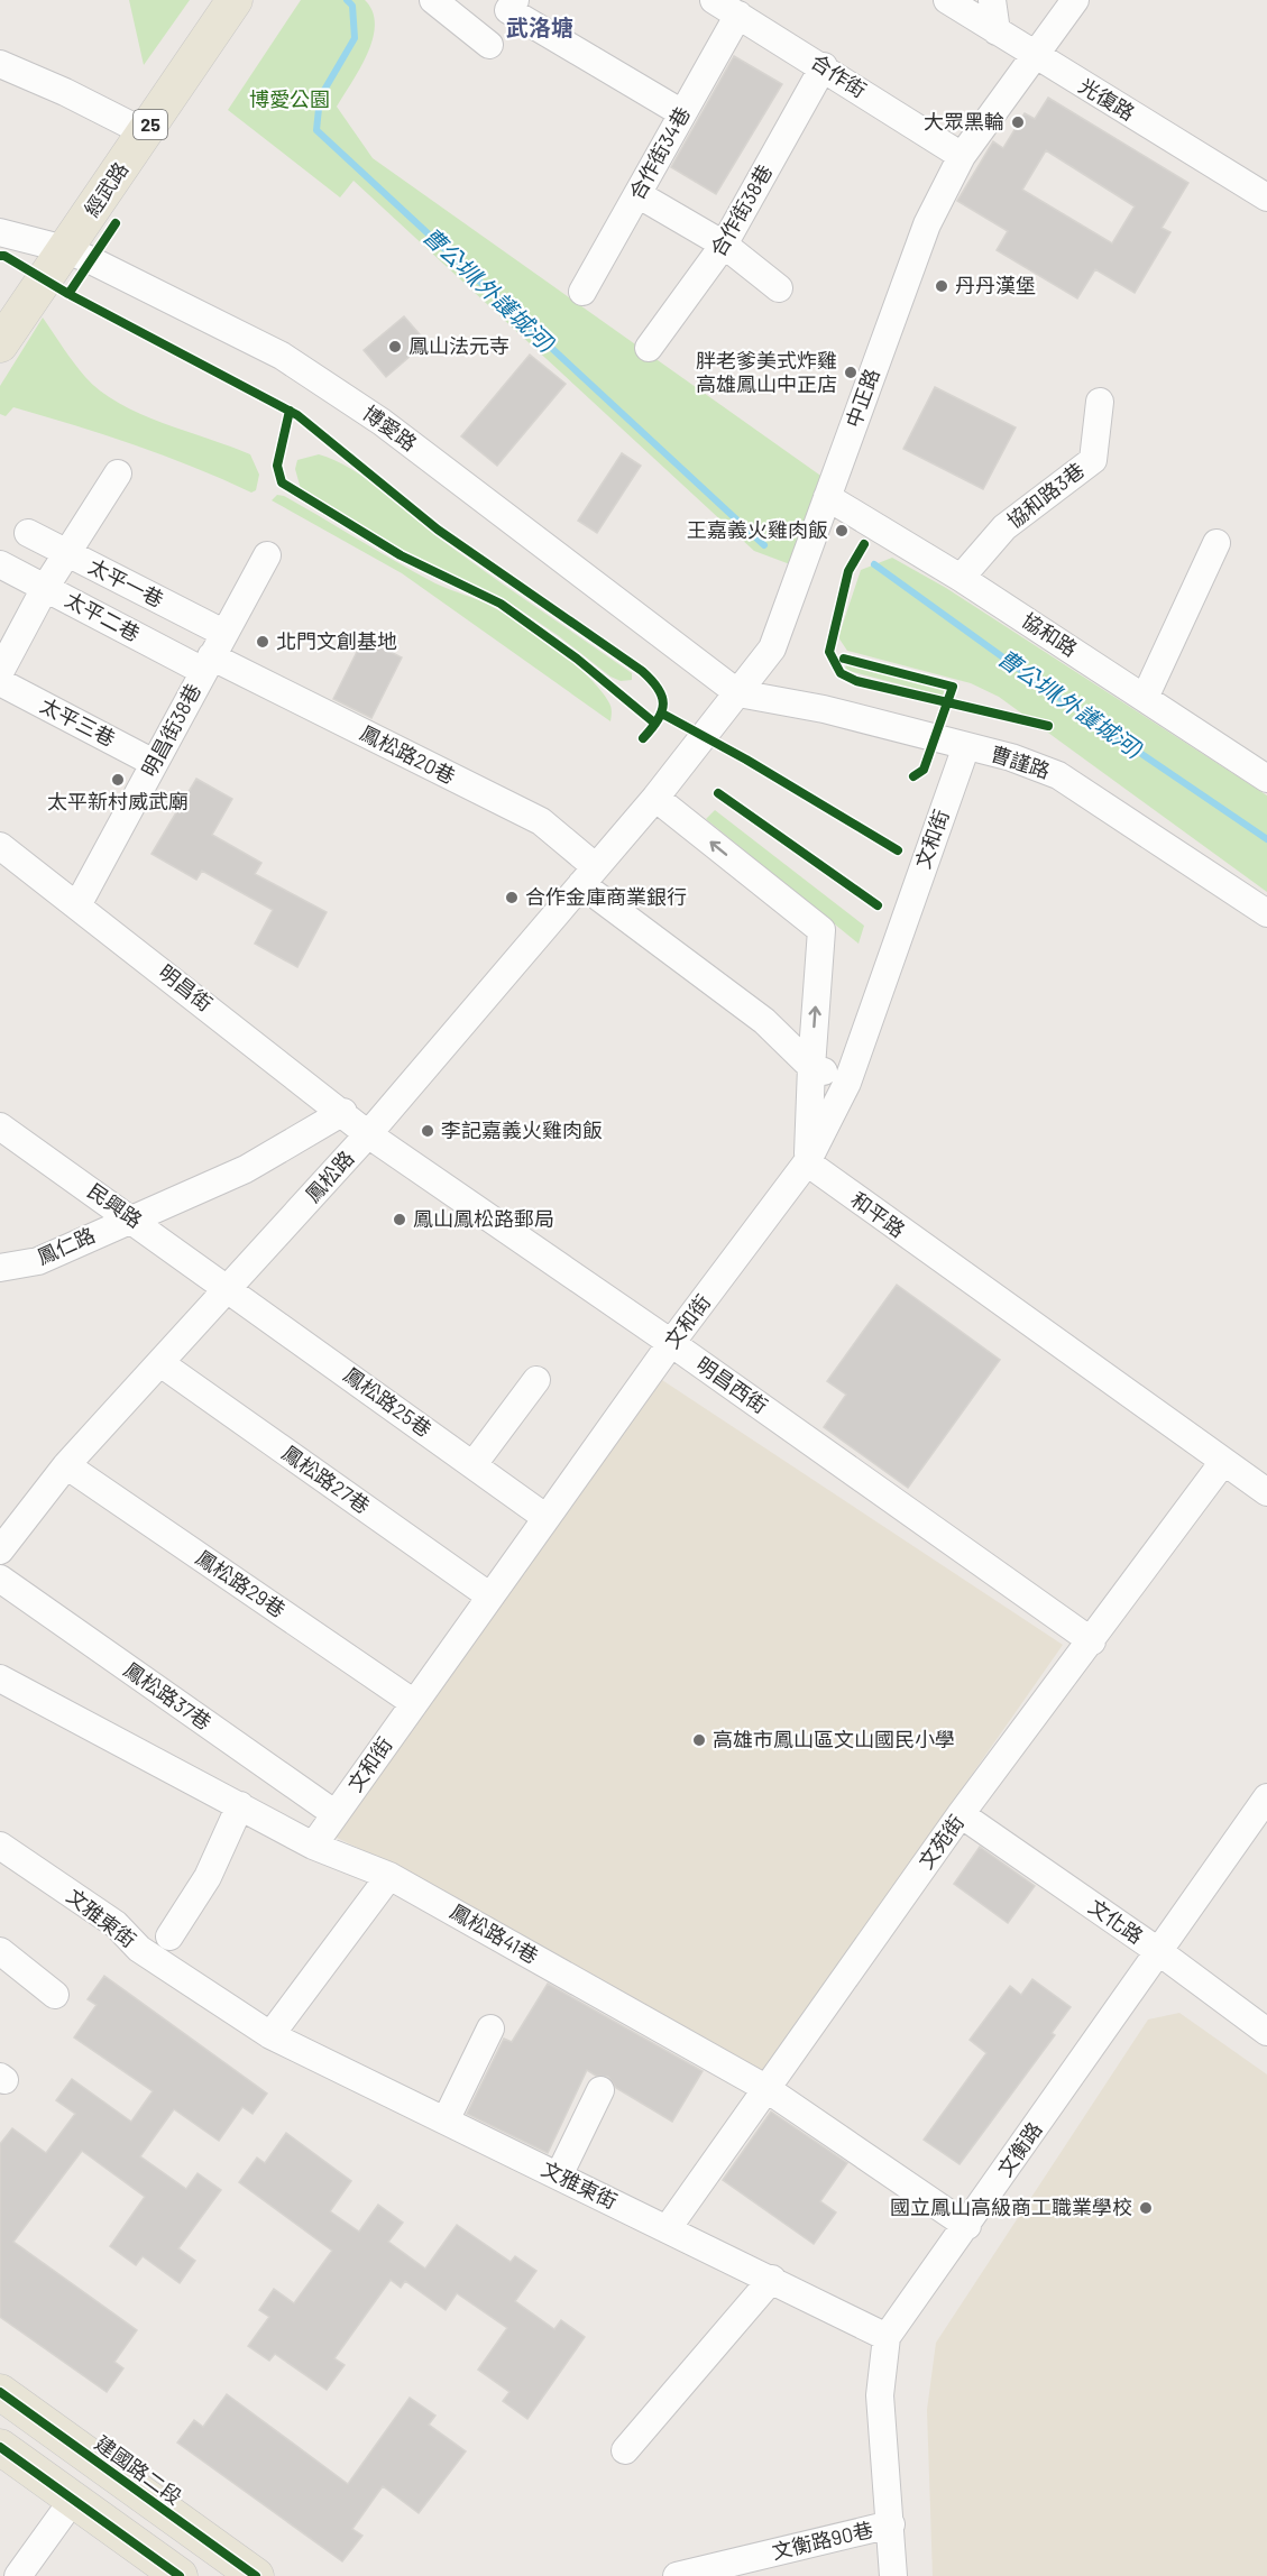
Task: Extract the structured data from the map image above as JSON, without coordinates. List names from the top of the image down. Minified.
{"streets":{"main road":["25","經武路","建國路二段"],"street":["合作街","光復路","合作街34巷","合作街38巷","中正路","博愛路","協和路3巷","太平一巷","太平二巷","協和路","太平三巷","明昌街38巷","鳳松路20巷","曹謹路","文和街","明昌街","鳳松路","民興路","和平路","鳳仁路","明昌西街","鳳松路25巷","鳳松路27巷","鳳松路29巷","鳳松路37巷","文苑街","文雅東街","文化路","鳳松路41巷","文衡路","文衡路90巷"]},"crossings":[["合作街","合作街34巷"],["合作街","合作街38巷"],["合作街","中正路"],["光復路","中正路"],["經武路","博愛路"],["中正路","博愛路"],["中正路","協和路"],["中正路","曹謹路"],["中正路","鳳松路"],["博愛路","曹謹路"],["協和路3巷","協和路"],["太平一巷","明昌街38巷"],["太平二巷","明昌街38巷"],["太平二巷","鳳松路20巷"],["太平三巷","明昌街38巷"],["明昌街38巷","鳳松路20巷"],["明昌街38巷","明昌街"],["鳳松路20巷","鳳松路"],["曹謹路","文和街"],["文和街","和平路"],["文和街","明昌西街"],["文和街","鳳松路25巷"],["文和街","鳳松路27巷"],["文和街","鳳松路29巷"],["文和街","鳳松路37巷"],["文和街","鳳松路41巷"],["明昌街","鳳松路"],["明昌街","鳳仁路"],["明昌街","明昌西街"],["鳳松路","民興路"],["鳳松路","明昌西街"],["鳳松路","鳳松路25巷"],["鳳松路","鳳松路27巷"],["鳳松路","鳳松路29巷"],["民興路","鳳仁路"],["民興路","鳳松路25巷"],["和平路","文苑街"],["明昌西街","文苑街"],["文苑街","文雅東街"],["文苑街","文化路"],["文苑街","鳳松路41巷"],["文雅東街","文衡路"],["文化路","文衡路"],["鳳松路41巷","文衡路"],["文衡路","文衡路90巷"]],"districts":["武洛塘"],"water":["曹公圳(外護城河)"],"parks":["博愛公園"],"places":["大眾黑輪","丹丹漢堡","鳳山法元寺","胖老爹美式炸雞 高雄鳳山中正店","王嘉義火雞肉飯","北門文創基地","太平新村威武廟","合作金庫商業銀行","李記嘉義火雞肉飯","鳳山鳳松路郵局","高雄市鳳山區文山國民小學","國立鳳山高級商工職業學校"]}
